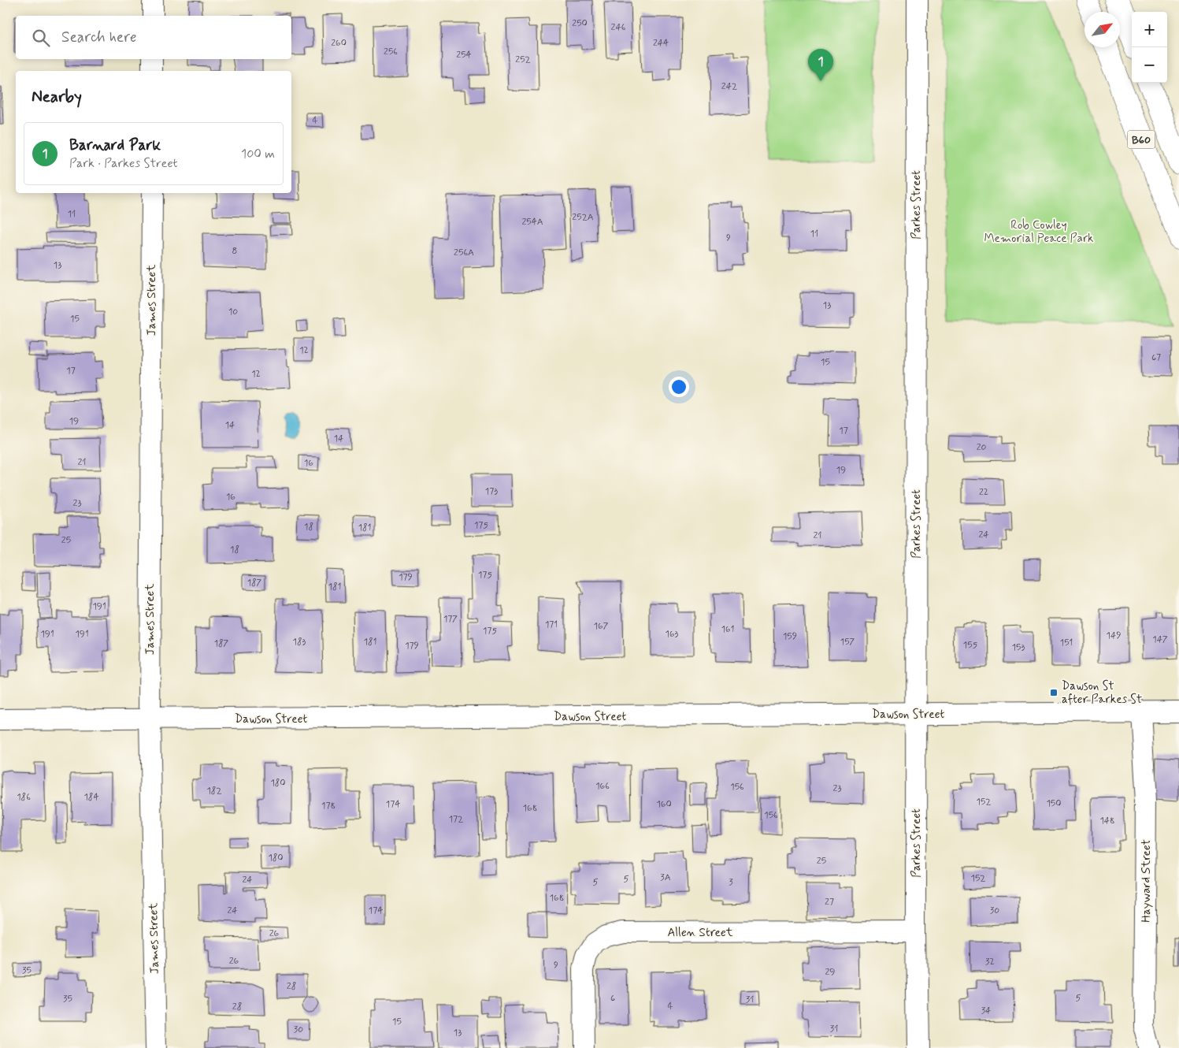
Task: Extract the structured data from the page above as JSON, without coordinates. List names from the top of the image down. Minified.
{"streets":{"main road":["B60"],"street":["Parkes Street","James Street","Dawson Street","Hayward Street","Allen Street"]},"crossings":[["Parkes Street","Dawson Street"],["Parkes Street","Allen Street"],["James Street","Dawson Street"],["Dawson Street","Hayward Street"]],"parks":["Rob Cowley Memorial Peace Park"],"places":{"transit":["Dawson St after Parkes St"]},"house_numbers":["250","246","260","244","256","254","252","242","4","11","252A","254A","11","9","8","256A","13","13","10","15","12","67","15","17","12","19","14","17","14","20","21","16","19","173","22","16","23","175","18","181","24","21","25","18","175","179","187","181","191","177","171","167","161","175","191","191","163","149","159","147","183","181","157","151","187","155","179","153","180","166","156","23","182","186","184","152","150","174","160","178","168","156","172","148","180","25","3A","152","5","24","5","3","168","27","24","174","30","26","26","32","9","35","29","28","6","5","35","31","4","28","34","15","31","30","13"],"north":"top right","page":{"map_buttons":["+","−"],"search":"Search here","pins":"1","heading":"Nearby","list":[{"mark":"1","name":"Barnard Park","note":"Park · Parkes Street","value":"100 m"}]}}
